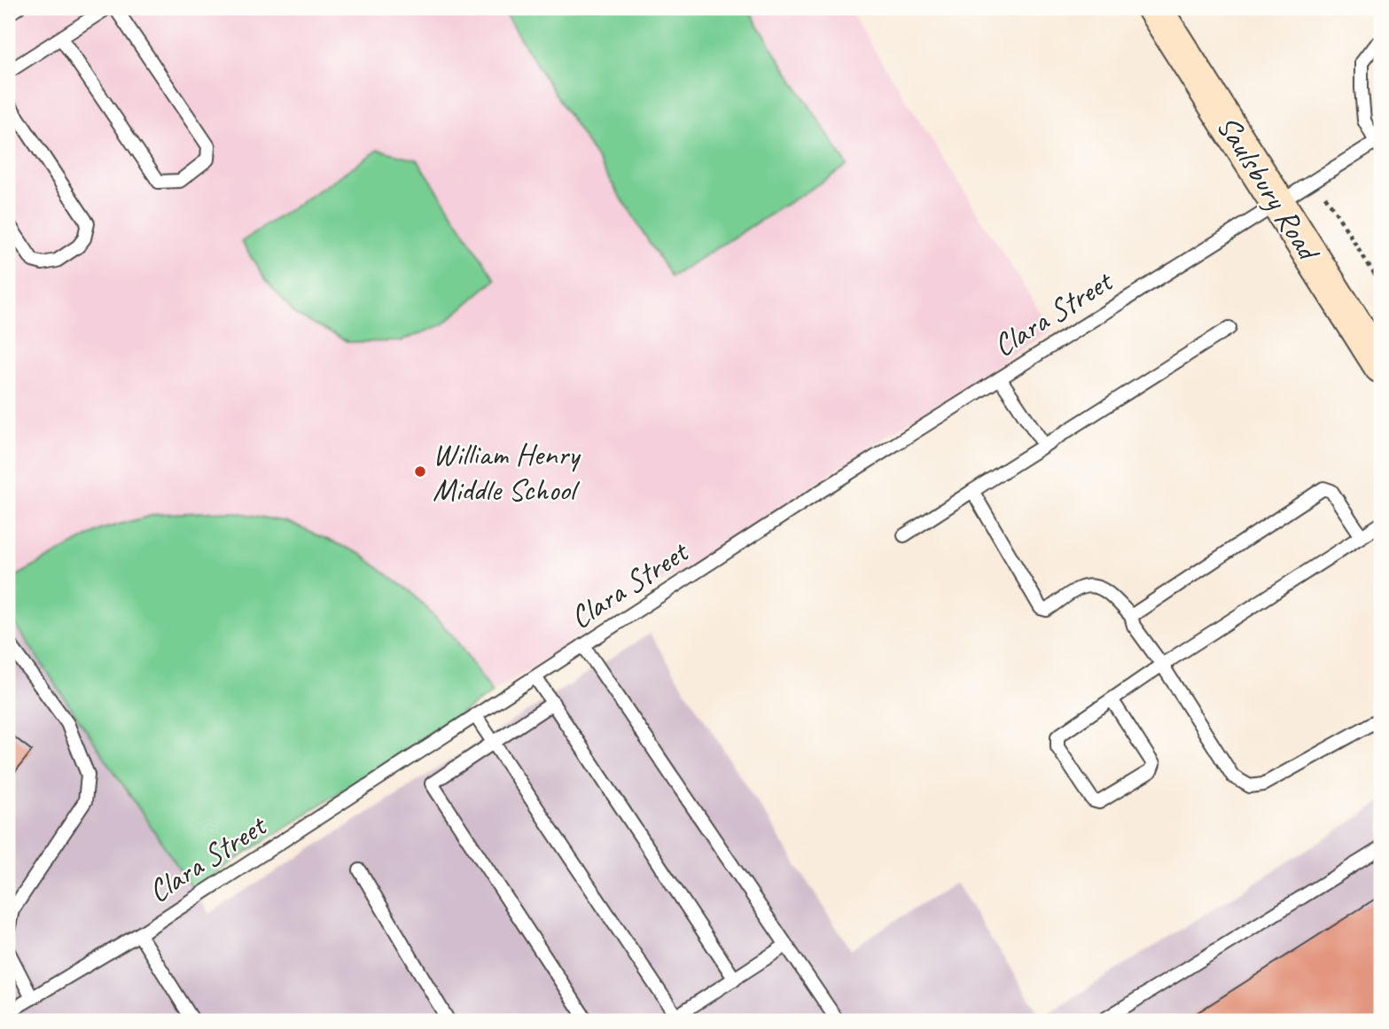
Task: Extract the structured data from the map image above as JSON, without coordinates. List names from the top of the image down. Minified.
{"streets":{"main road":["Saulsbury Road"],"lane":["Clara Street"]},"crossings":[["Saulsbury Road","Clara Street"]],"places":["William Henry Middle School"]}
